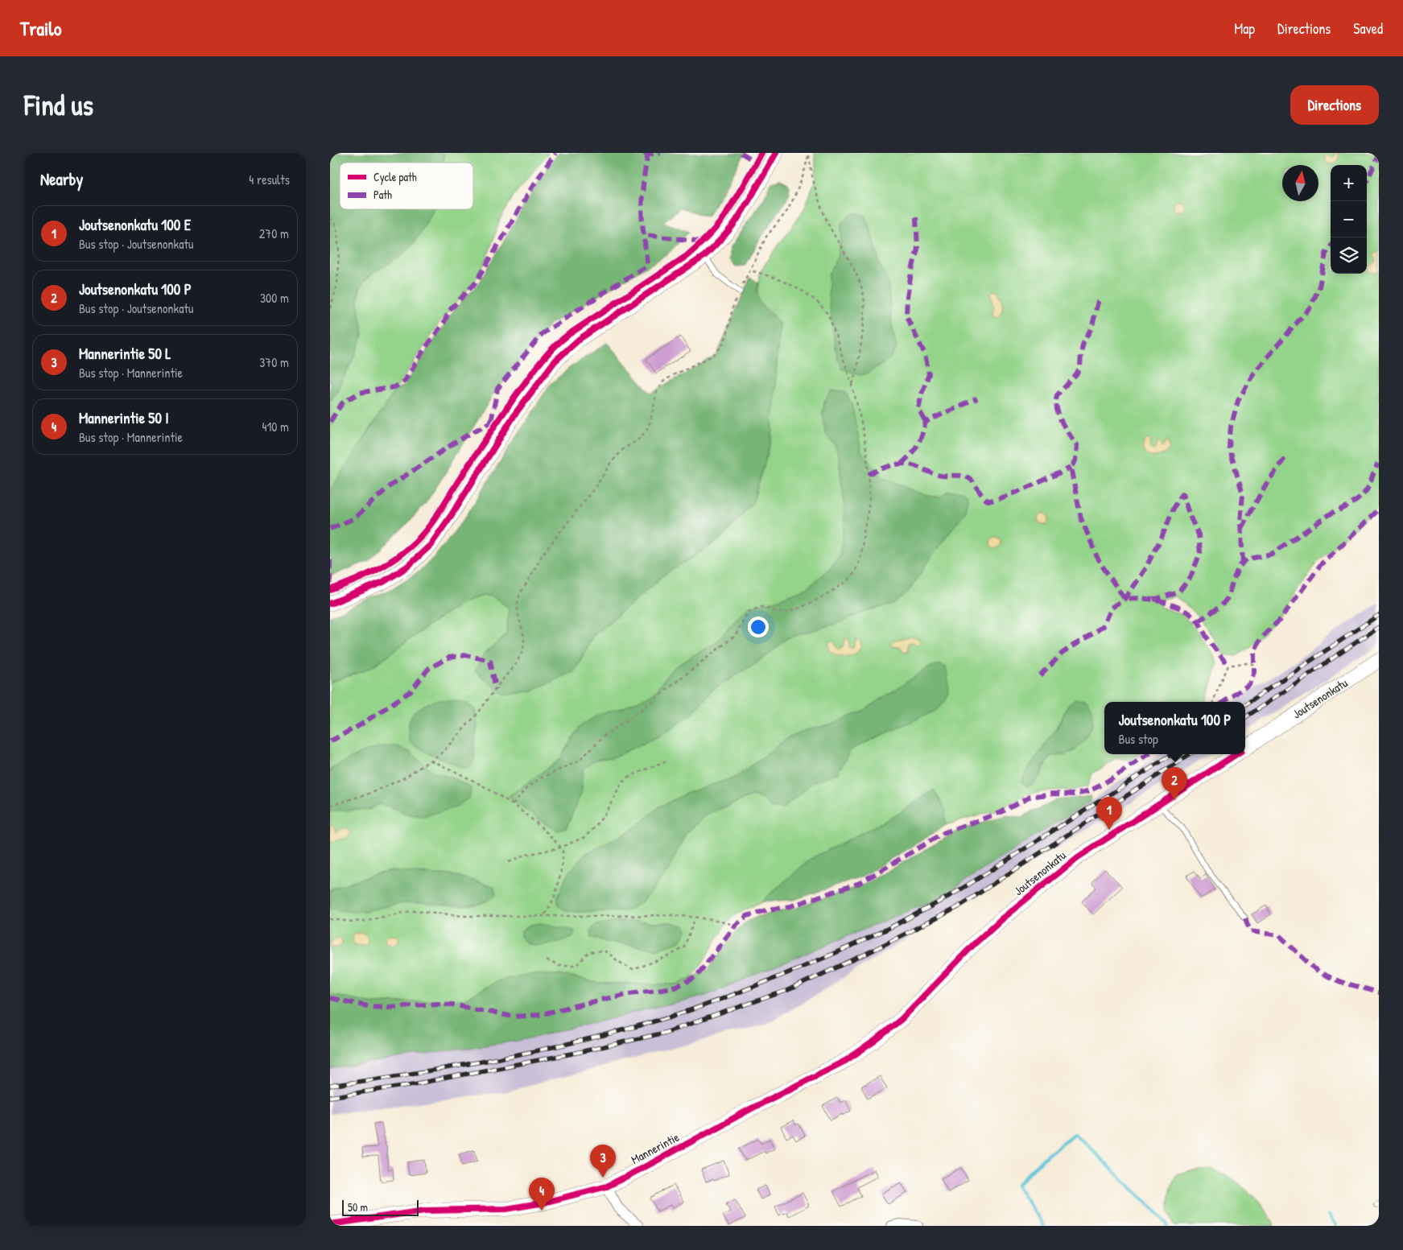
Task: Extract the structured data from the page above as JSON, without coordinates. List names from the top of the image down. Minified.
{"streets":{"street":["Joutsenonkatu","Mannerintie"]},"crossings":[["Joutsenonkatu","Mannerintie"]],"legend":["Cycle path","Path"],"scale_bar":"50 m","north":"top","page":{"header":"Trailo","nav":["Map","Directions","Saved"],"buttons":"Directions","title":"Find us","heading":["Nearby","4 results"],"map_buttons":["+","−"],"list":[{"mark":"1","name":"Joutsenonkatu 100 E","note":"Bus stop · Joutsenonkatu","value":"270 m"},{"mark":"2","name":"Joutsenonkatu 100 P","note":"Bus stop · Joutsenonkatu","value":"300 m"},{"mark":"3","name":"Mannerintie 50 L","note":"Bus stop · Mannerintie","value":"370 m"},{"mark":"4","name":"Mannerintie 50 I","note":"Bus stop · Mannerintie","value":"410 m"}],"popup":["Joutsenonkatu 100 P","Bus stop"],"pins":["2","1","3","4"],"scale":"50 m"}}
